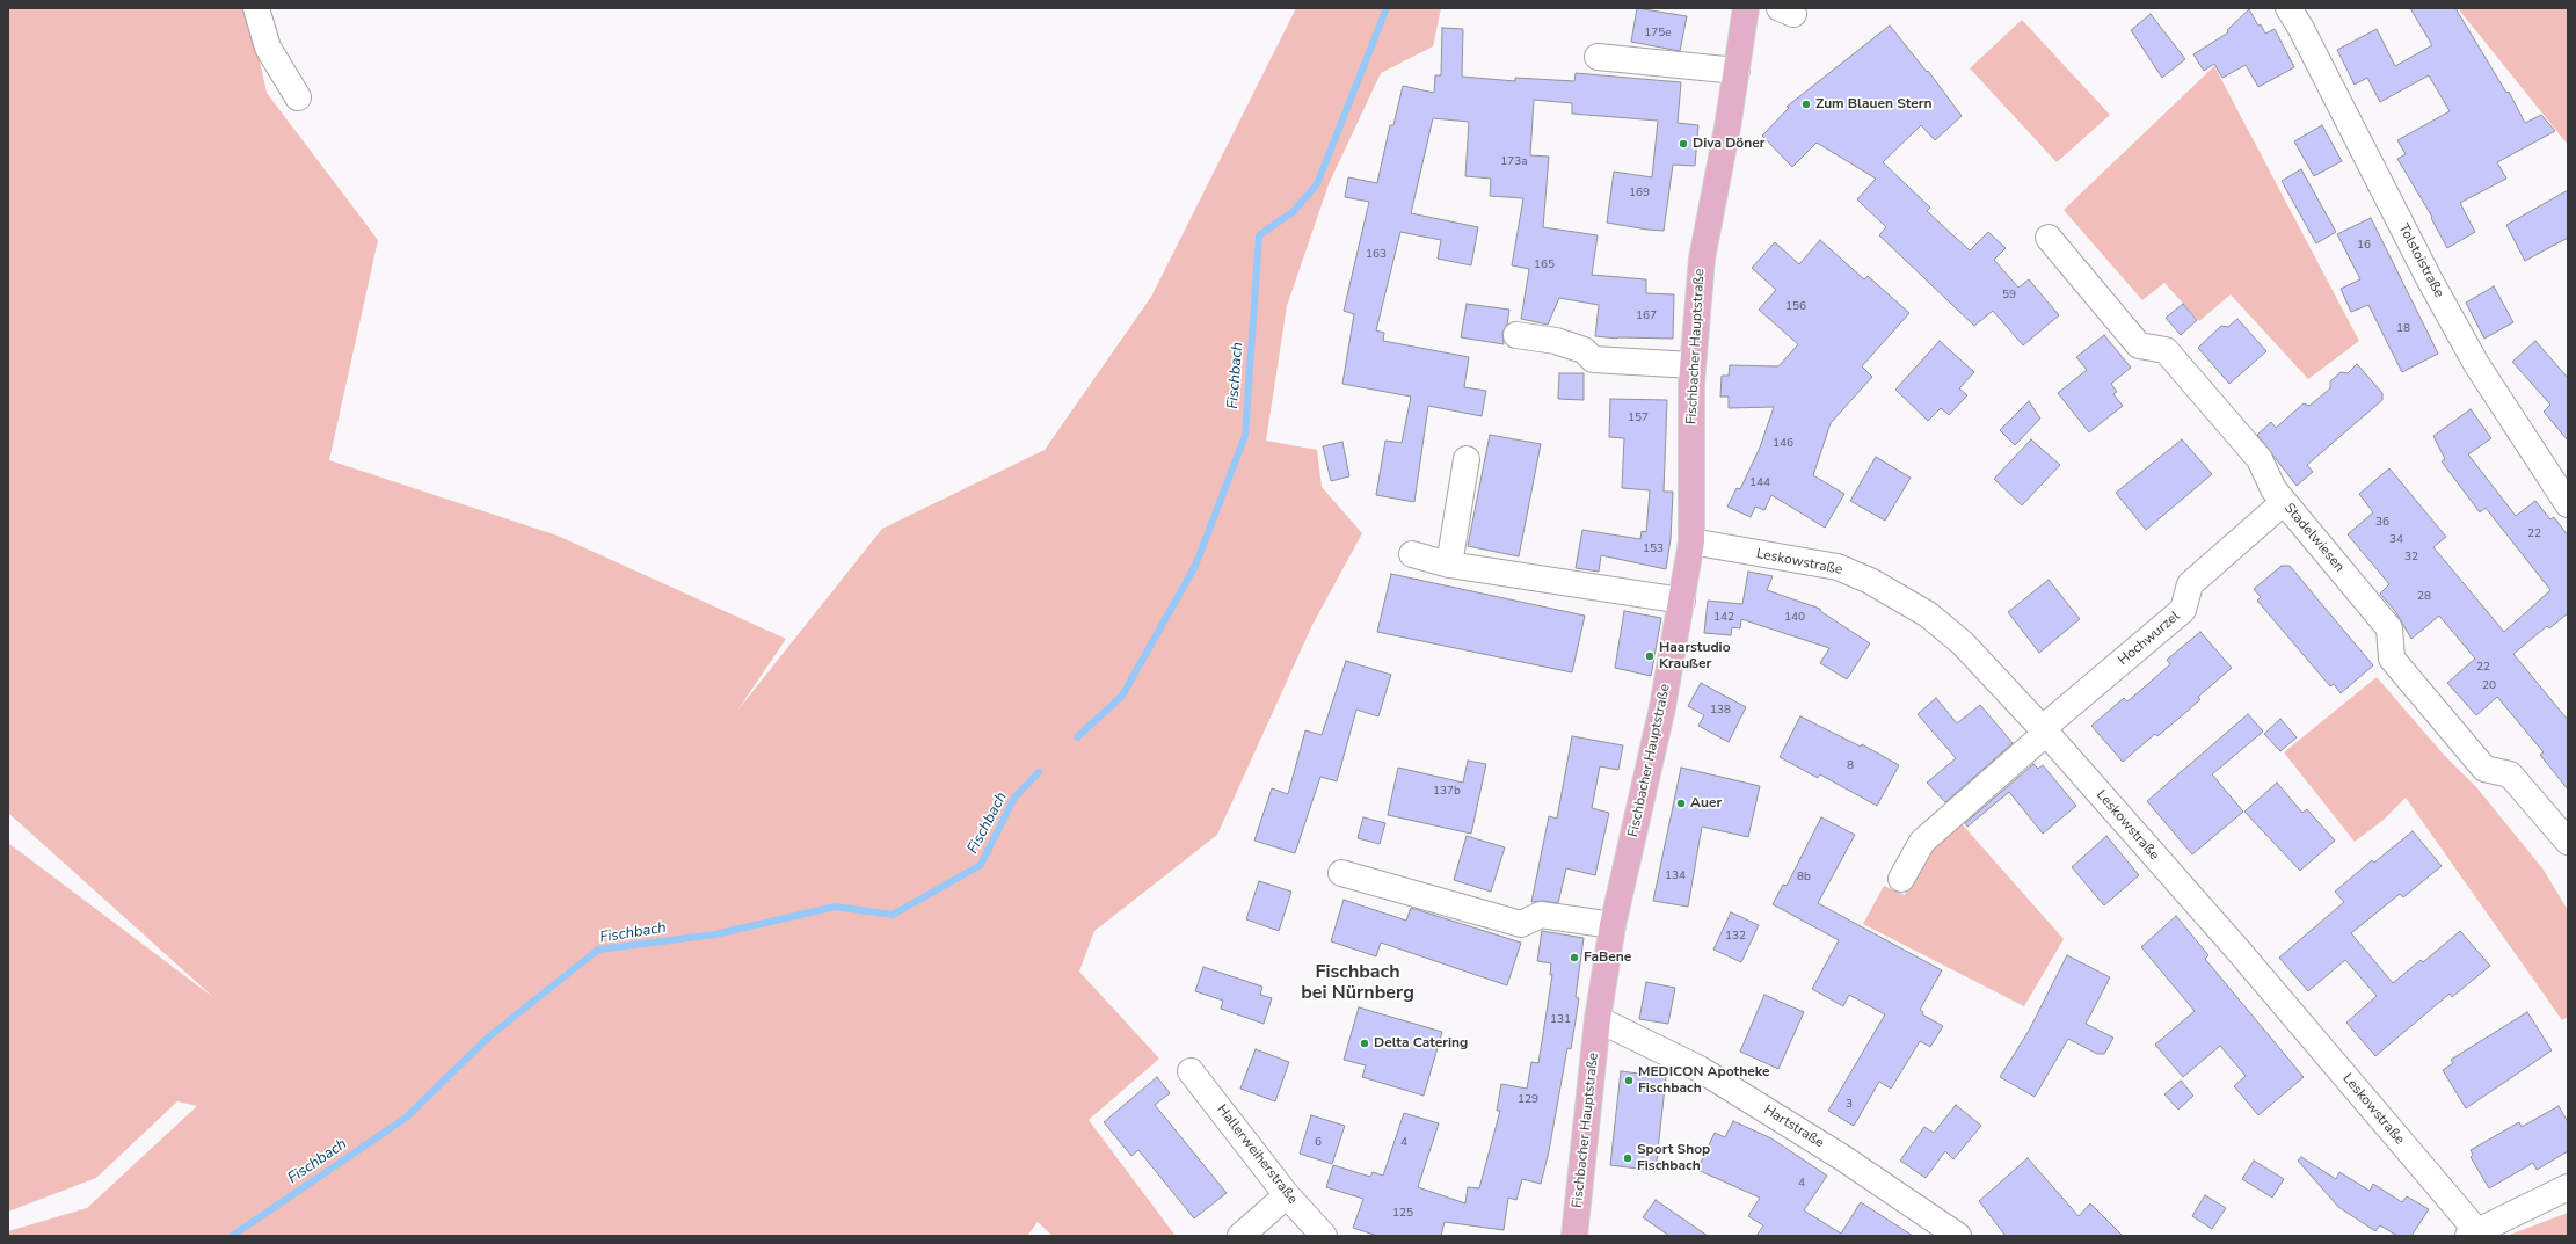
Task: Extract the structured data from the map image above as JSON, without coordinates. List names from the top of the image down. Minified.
{"streets":{"main road":["Fischbacher Hauptstraße"],"street":["Tolstoistraße","Stadelwiesen","Leskowstraße","Hochwurzel","Hartstraße","Hallerweiherstraße"]},"crossings":[["Fischbacher Hauptstraße","Leskowstraße"],["Fischbacher Hauptstraße","Hartstraße"],["Stadelwiesen","Hochwurzel"],["Leskowstraße","Hochwurzel"]],"districts":["Fischbach bei Nürnberg"],"water":["Fischbach"],"places":["Zum Blauen Stern","Diva Döner","Haarstudio Kraußer","Auer","FaBene","Delta Catering","MEDICON Apotheke Fischbach","Sport Shop Fischbach"],"house_numbers":["175e","173a","169","16","163","165","59","156","167","18","157","146","144","36","22","34","153","32","28","142","140","22","20","138","8","137b","134","8b","132","131","129","3","6","4","4","125"]}
